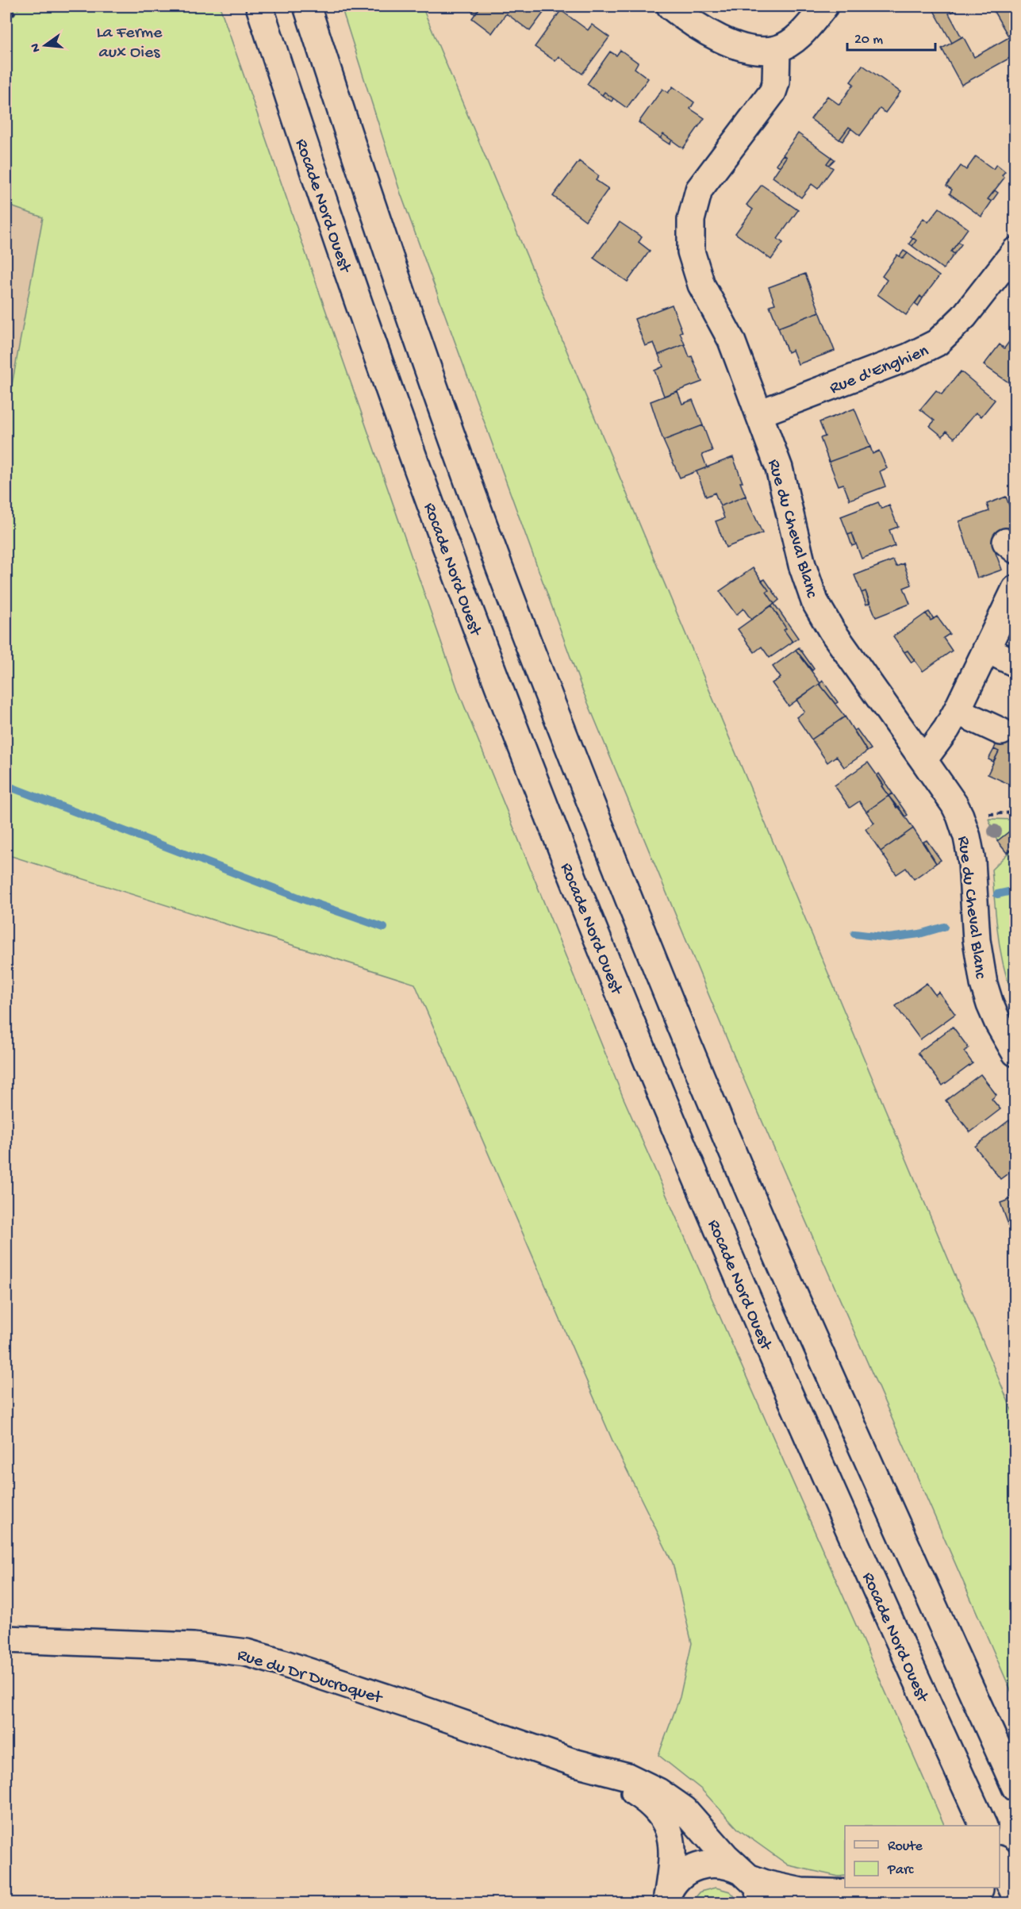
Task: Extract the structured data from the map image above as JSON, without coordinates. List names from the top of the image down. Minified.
{"streets":{"main road":["Rocade Nord Ouest","Rue d'Enghien","Rue du Cheval Blanc","Rue du Dr Ducroquet"]},"crossings":[["Rue d'Enghien","Rue du Cheval Blanc"]],"parks":["La Ferme aux Oies"],"legend":["Route","Parc"],"scale_bar":"20 m","north":"left"}
